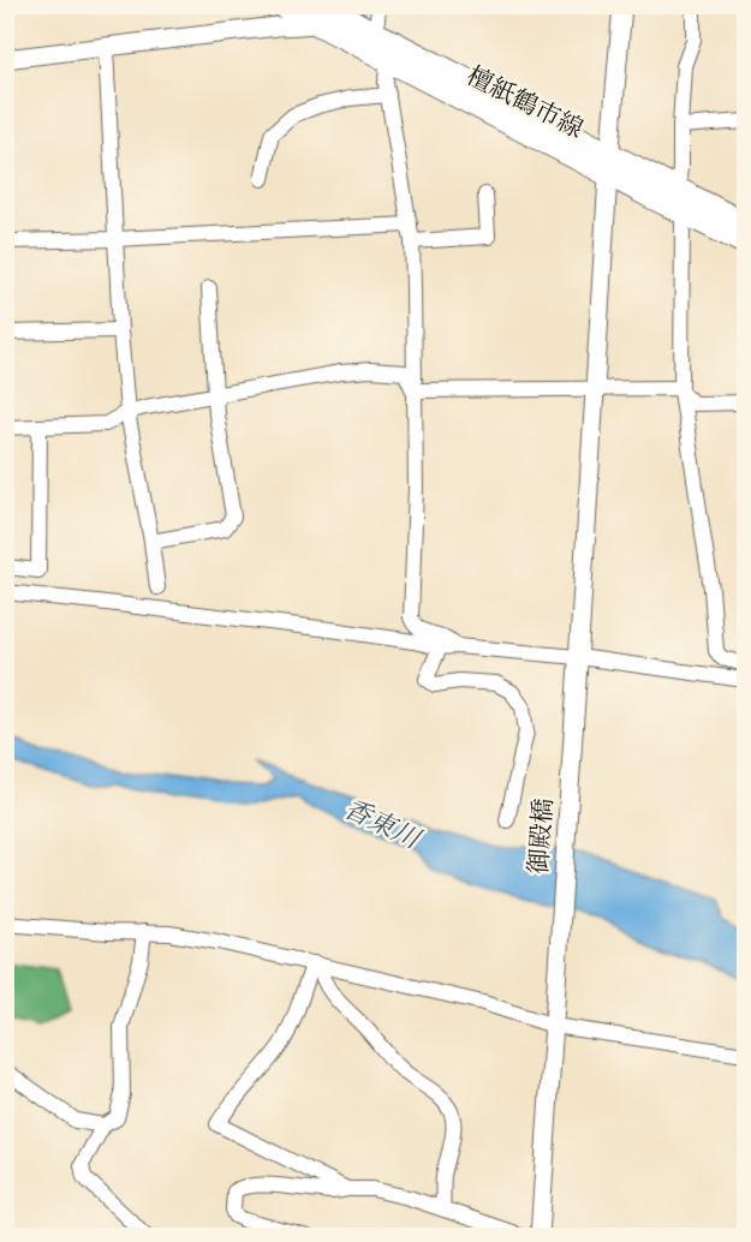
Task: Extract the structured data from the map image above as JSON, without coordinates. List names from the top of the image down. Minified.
{"streets":{"main road":["檀紙鶴市線"],"street":["御殿橋"]},"crossings":[["檀紙鶴市線","御殿橋"]],"water":["香東川"]}
